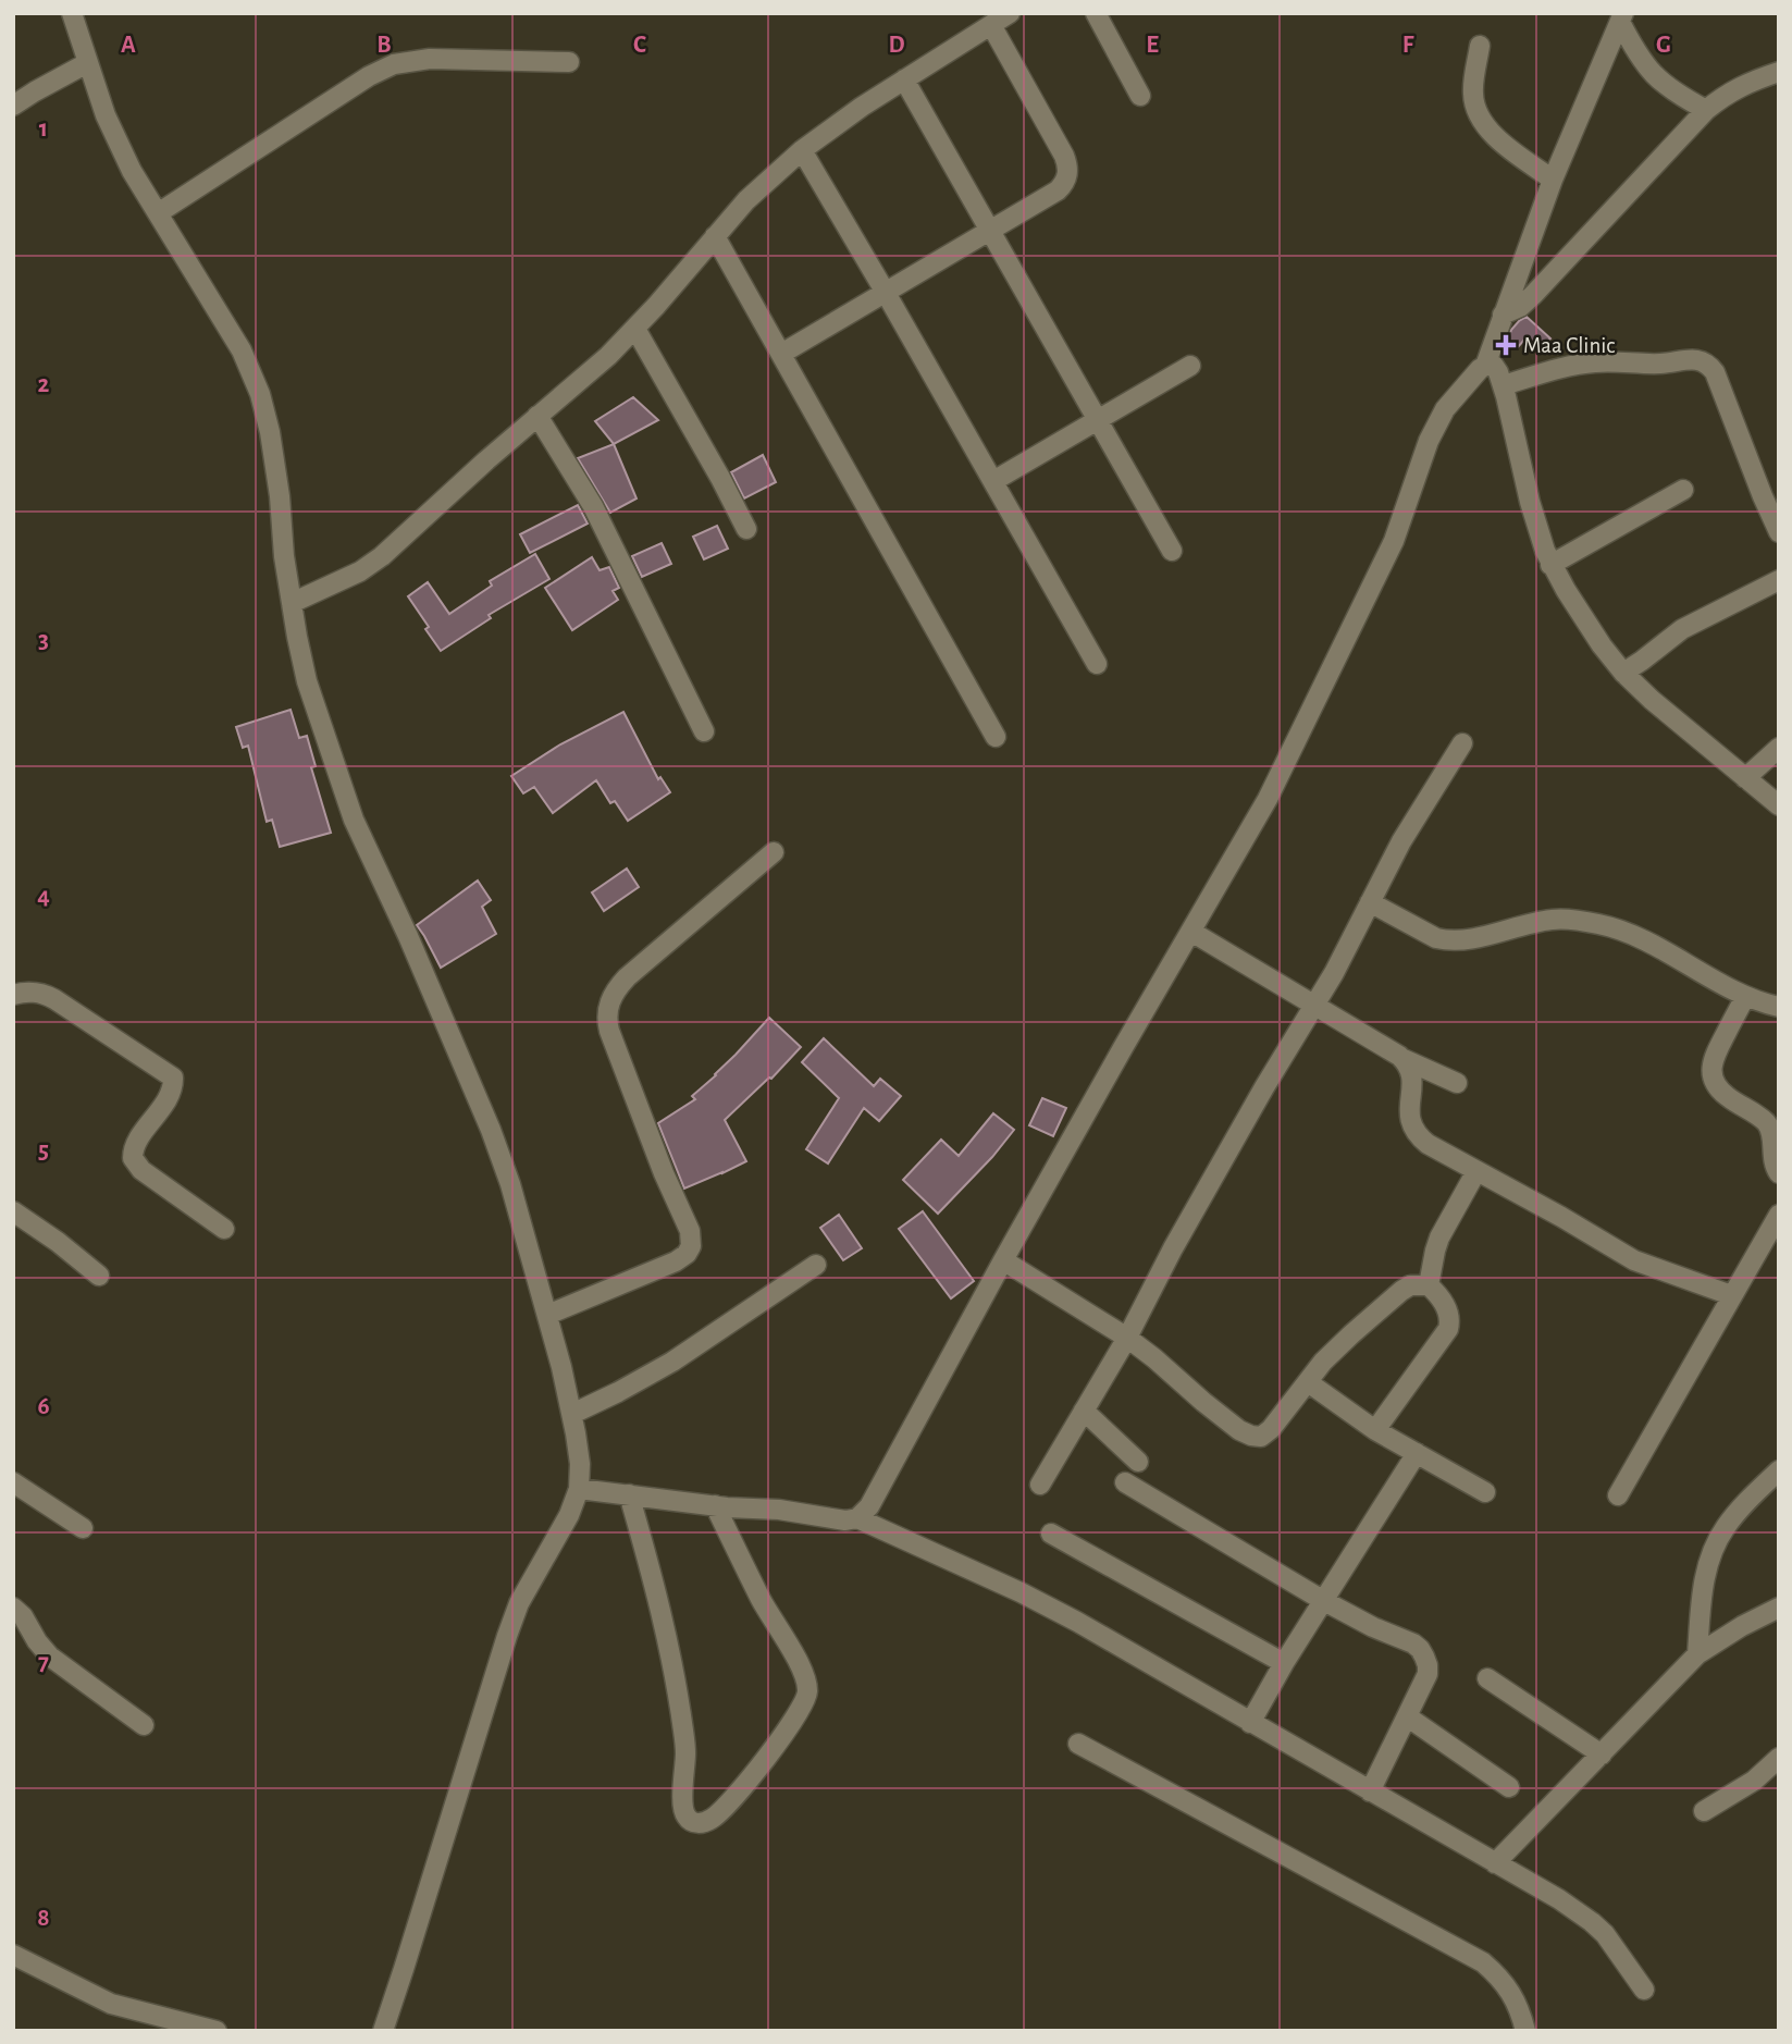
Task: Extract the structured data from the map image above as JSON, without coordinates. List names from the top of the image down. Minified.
{"places":{"health":["Maa Clinic"]},"grid":{"columns":["A","B","C","D","E","F","G"],"rows":["1","2","3","4","5","6","7","8"]}}
